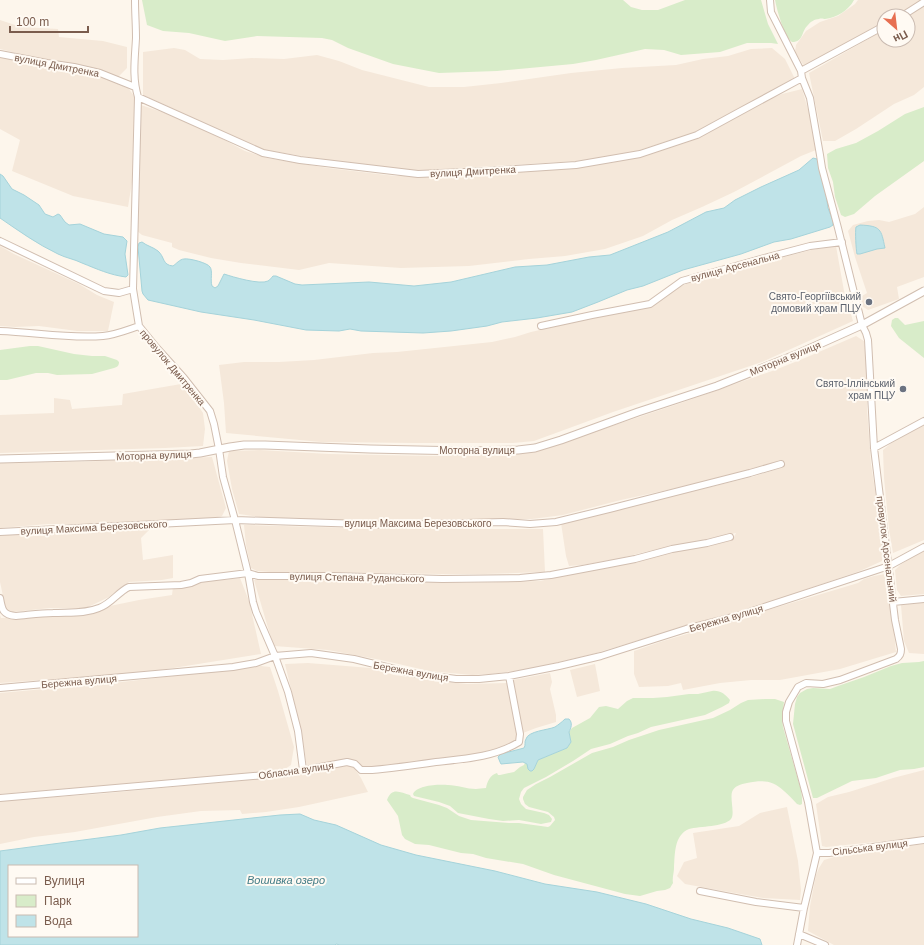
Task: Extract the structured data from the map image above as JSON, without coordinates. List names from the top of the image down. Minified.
{"streets":{"street":["вулиця Дмитренка","вулиця Арсенальна","Моторна вулиця","провулок Дмитренка","вулиця Максима Березовського","провулок Арсенальний","вулиця Степана Руданського","Бережна вулиця","Обласна вулиця","Сільська вулиця"]},"crossings":[["вулиця Дмитренка","провулок Дмитренка"],["вулиця Дмитренка","провулок Арсенальний"],["вулиця Арсенальна","провулок Арсенальний"],["Моторна вулиця","провулок Дмитренка"],["Моторна вулиця","провулок Арсенальний"],["провулок Дмитренка","вулиця Максима Березовського"],["провулок Дмитренка","вулиця Степана Руданського"],["провулок Дмитренка","Бережна вулиця"],["провулок Дмитренка","Обласна вулиця"],["провулок Арсенальний","Бережна вулиця"],["провулок Арсенальний","Сільська вулиця"],["Бережна вулиця","Обласна вулиця"]],"water":["Вошивка озеро"],"places":["Свято-Георгіївський домовий храм ПЦУ","Свято-Іллінський храм ПЦУ"],"legend":["Вулиця","Парк","Вода"],"scale_bar":"100 m","north":"bottom right"}
